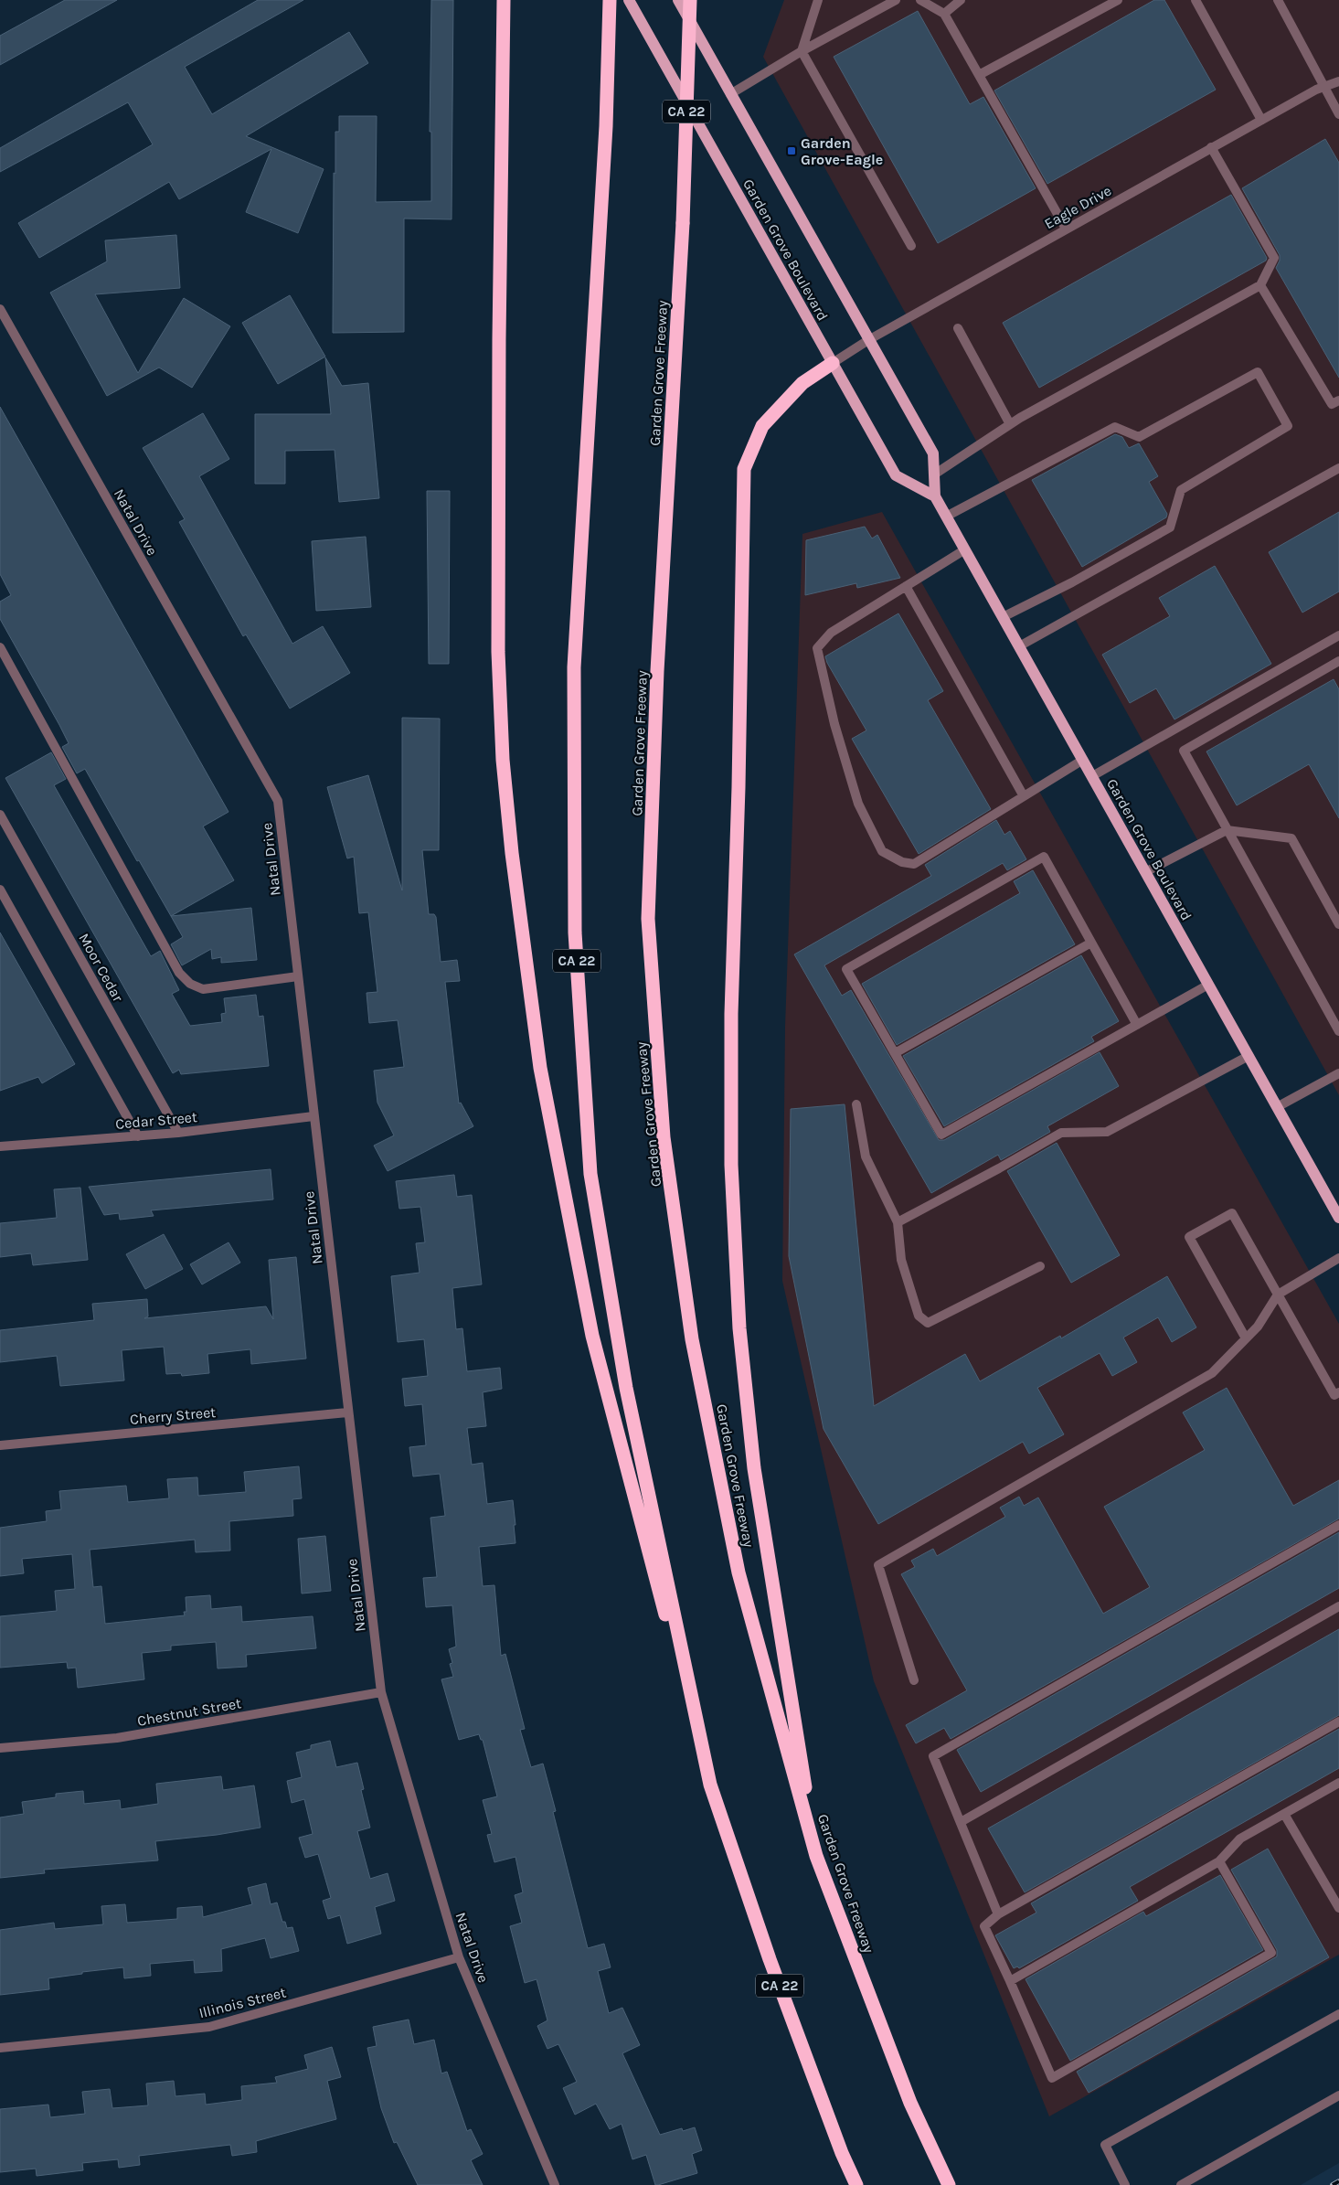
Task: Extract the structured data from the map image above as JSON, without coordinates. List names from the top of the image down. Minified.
{"streets":{"highway":["CA 22","Garden Grove Freeway"],"main road":["Garden Grove Boulevard"],"street":["Eagle Drive","Natal Drive","Moor Cedar","Cedar Street","Cherry Street","Chestnut Street","Illinois Street"]},"crossings":[["Eagle Drive","Garden Grove Boulevard"],["Natal Drive","Cedar Street"],["Natal Drive","Cherry Street"],["Natal Drive","Chestnut Street"],["Natal Drive","Illinois Street"],["Moor Cedar","Cedar Street"]],"places":{"transit":["Garden Grove-Eagle"]}}
